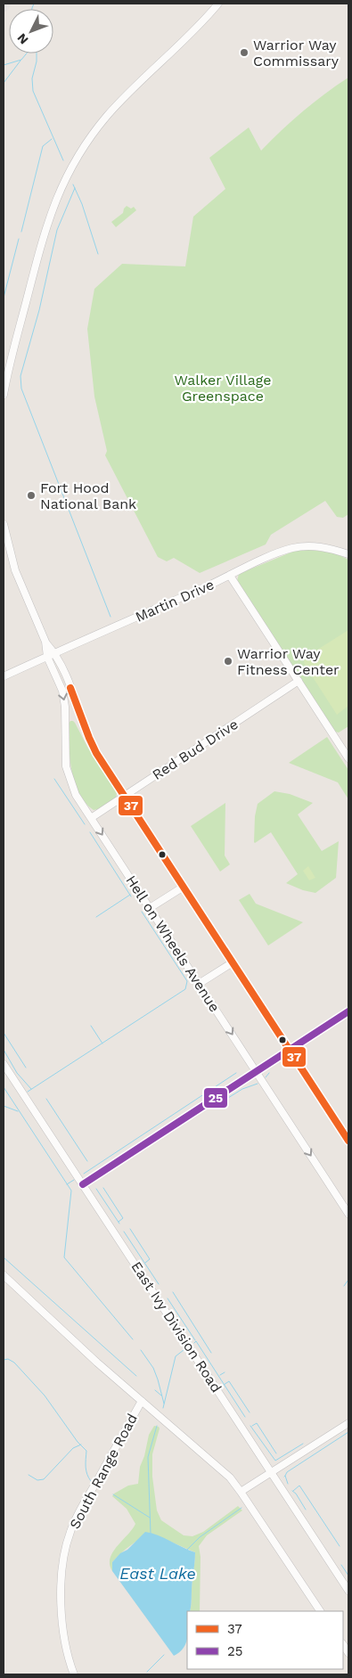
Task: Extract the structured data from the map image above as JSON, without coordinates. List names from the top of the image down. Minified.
{"streets":{"street":["Martin Drive","Red Bud Drive","Hell on Wheels Avenue","East Ivy Division Road","South Range Road"]},"crossings":[["Martin Drive","Hell on Wheels Avenue"],["Red Bud Drive","Hell on Wheels Avenue"]],"water":["East Lake"],"parks":["Walker Village Greenspace"],"places":["Warrior Way Commissary","Fort Hood National Bank","Warrior Way Fitness Center"],"lines":["transit line 37","transit line 25"],"legend":["37","25"],"north":"bottom left"}
